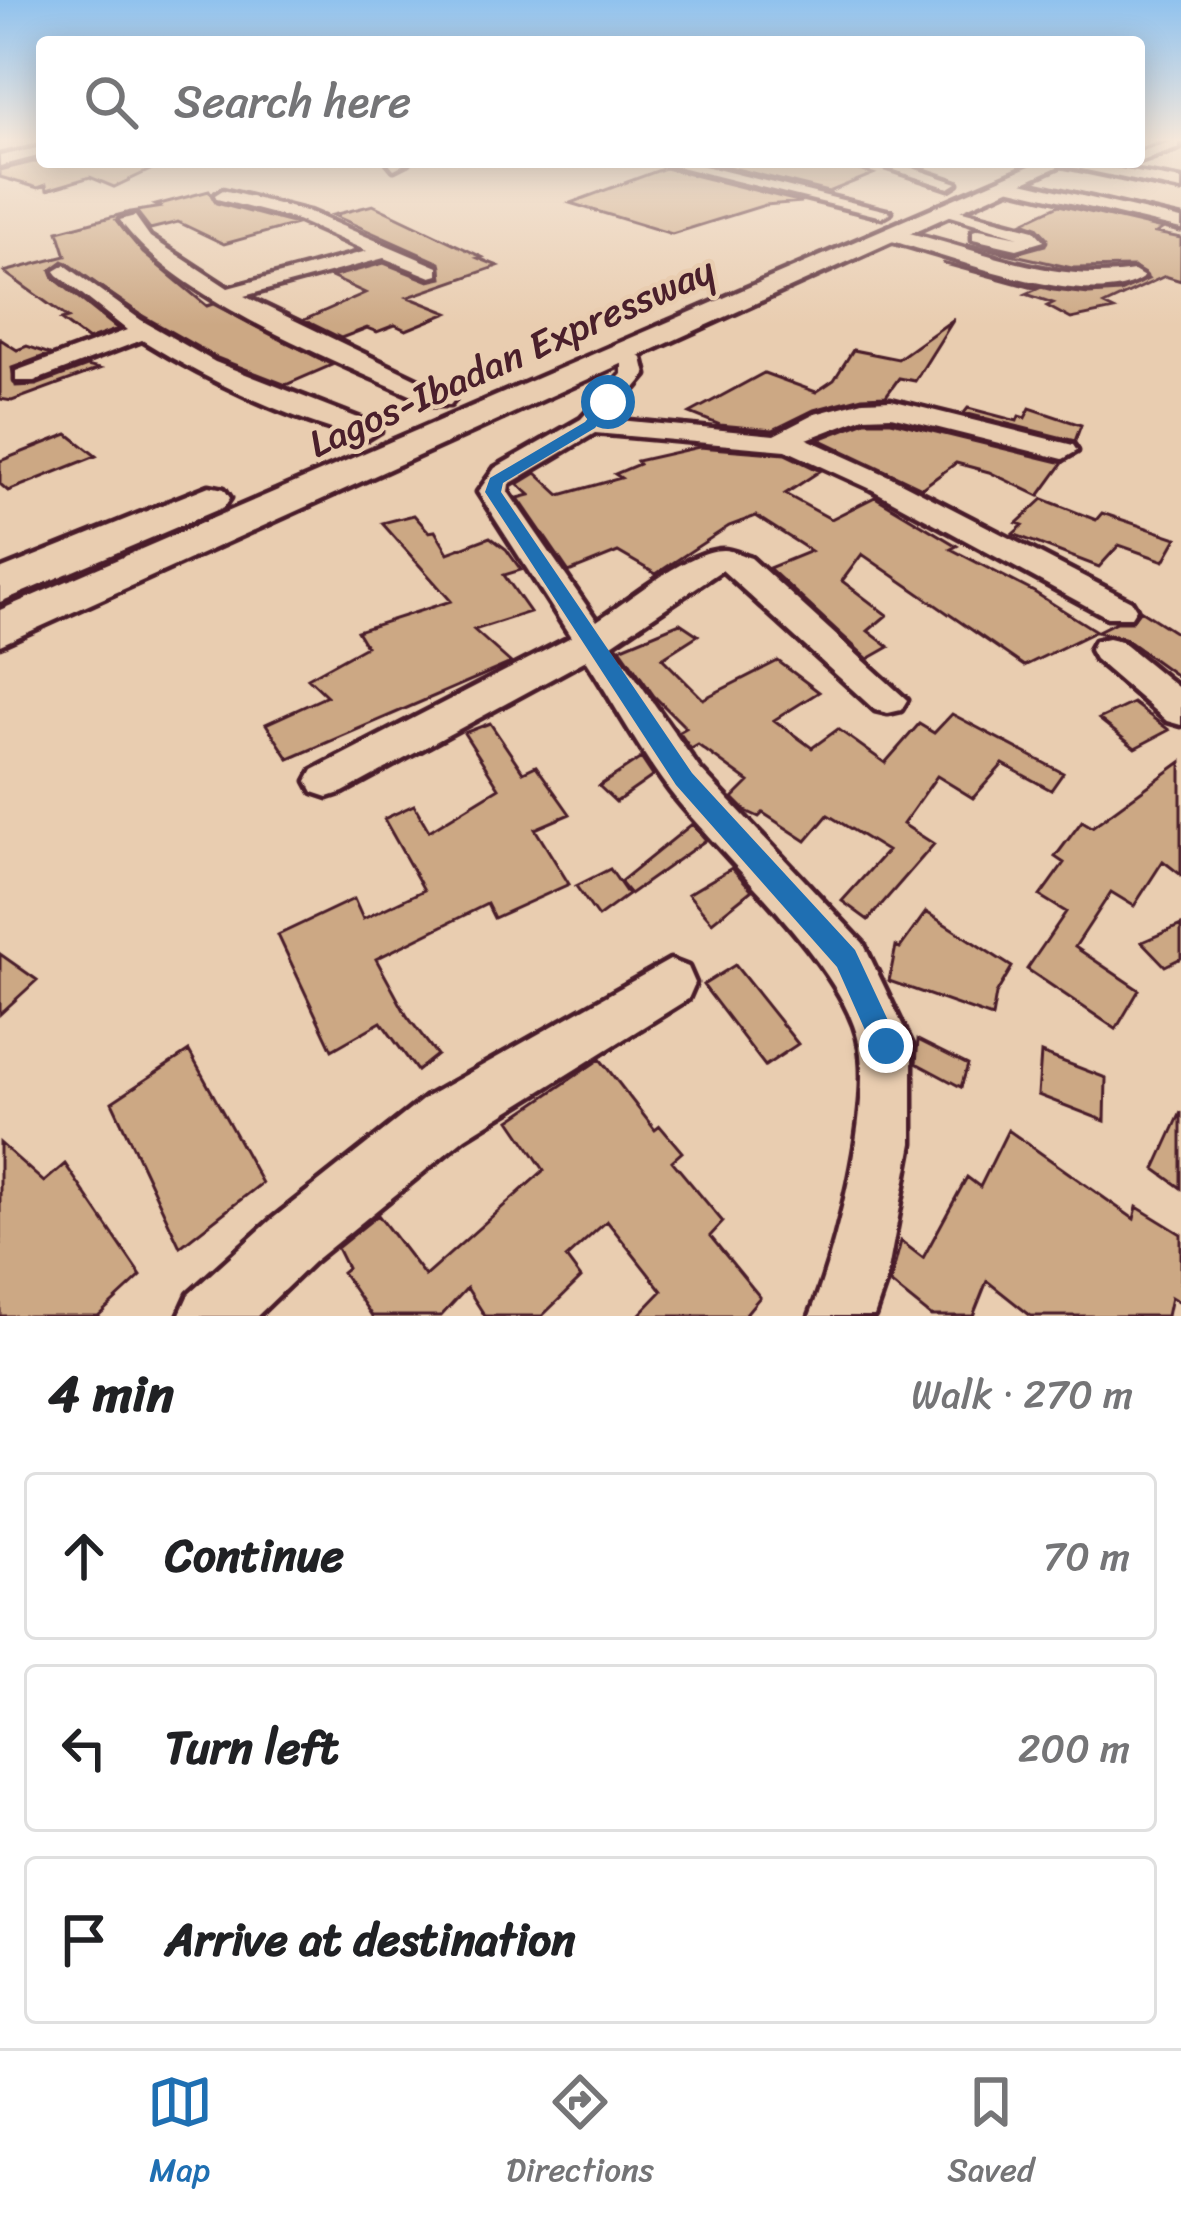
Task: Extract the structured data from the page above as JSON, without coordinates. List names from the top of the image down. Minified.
{"streets":{"highway":["Lagos-Ibadan Expressway"]},"page":{"search":"Search here","heading":["4 min","Walk · 270 m"],"list":[["Continue","70 m"],["Turn left","200 m"],"Arrive at destination"],"nav":["Map","Directions","Saved"]}}
